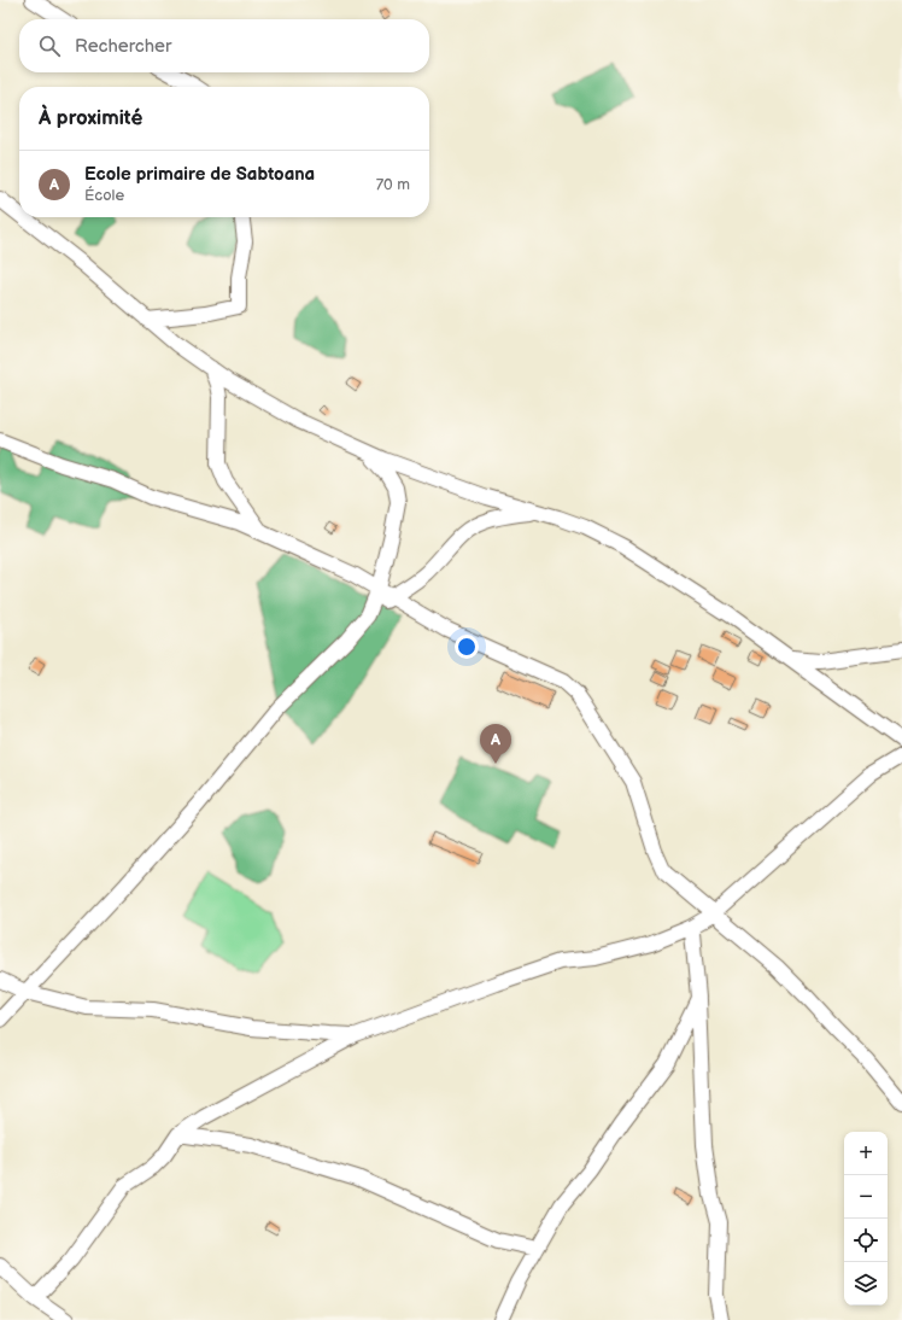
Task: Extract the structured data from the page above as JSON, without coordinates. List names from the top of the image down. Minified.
{"page":{"search":"Rechercher","heading":"À proximité","list":[{"mark":"A","name":"Ecole primaire de Sabtoana","note":"École","value":"70 m"}],"pins":"A","map_buttons":["+","−"]}}
